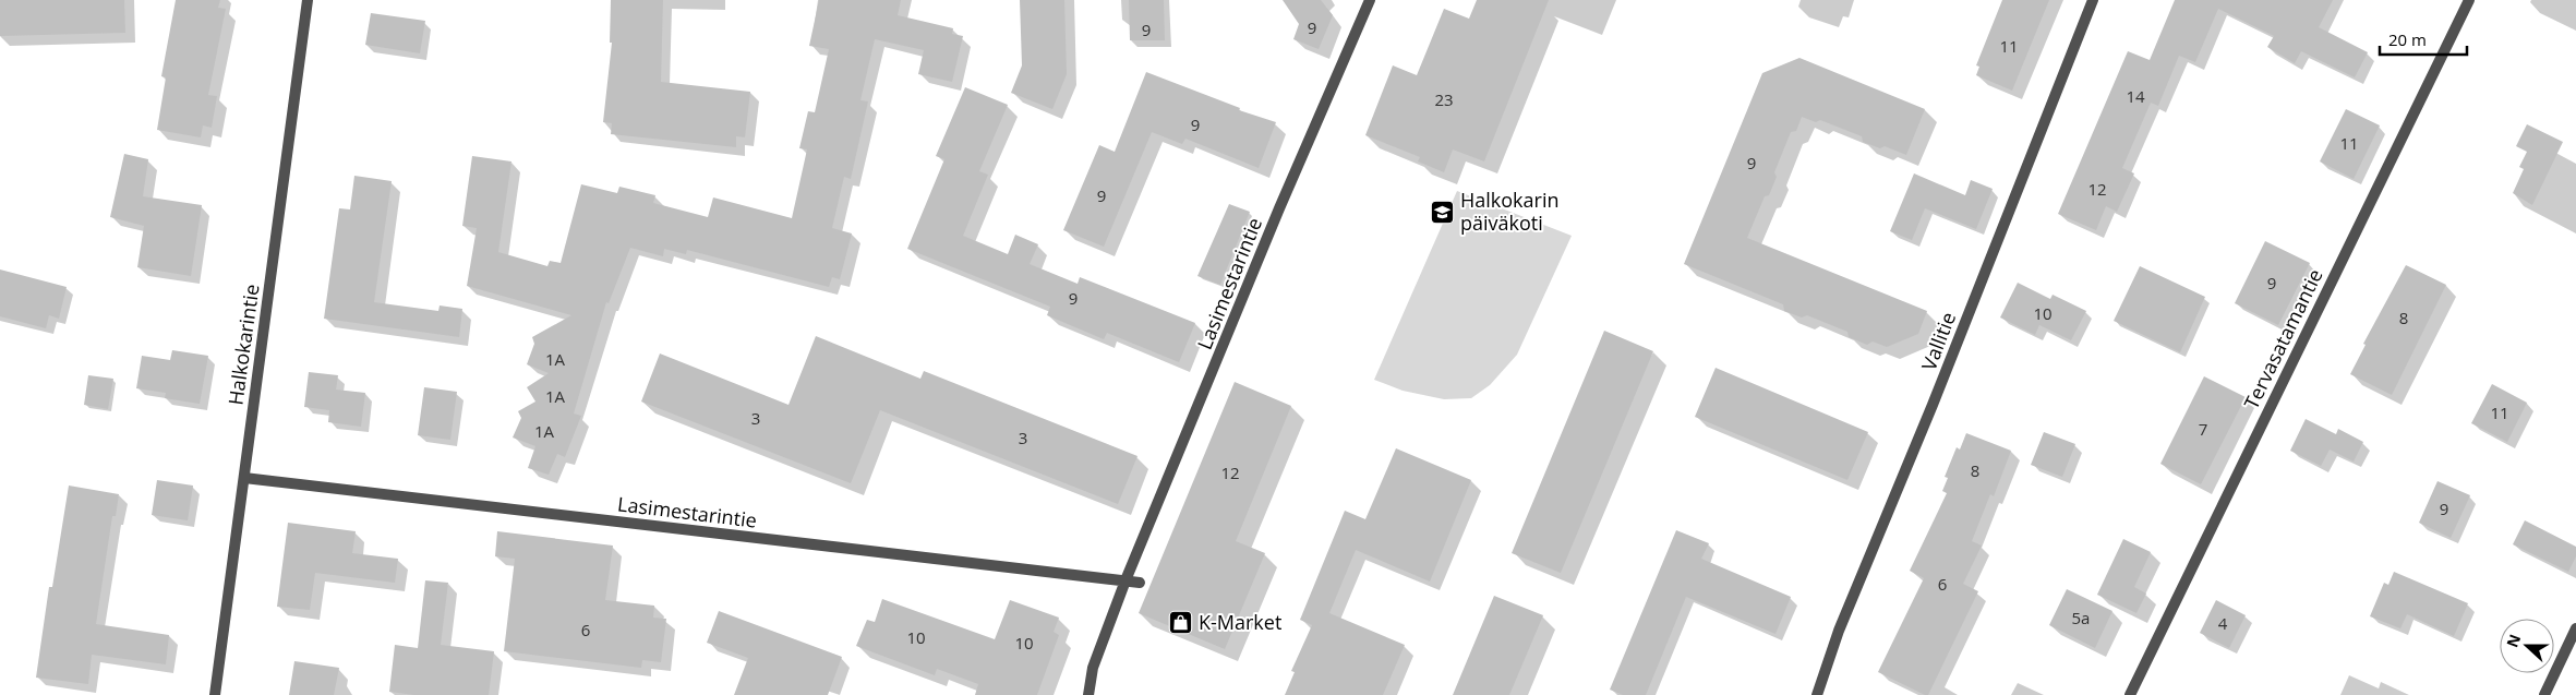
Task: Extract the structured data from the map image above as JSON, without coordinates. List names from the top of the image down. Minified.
{"streets":{"street":["Lasimestarintie","Tervasatamantie","Vallitie","Halkokarintie"]},"crossings":[["Lasimestarintie","Halkokarintie"]],"places":{"school or university":["Halkokarin päiväkoti"],"shop":["K-Market"]},"house_numbers":["9","9","11","14","23","9","11","9","12","9","9","9","10","8","1A","1A","11","3","7","1A","3","8","12","9","6","5a","4","6","10","10"],"scale_bar":"20 m","north":"left"}
